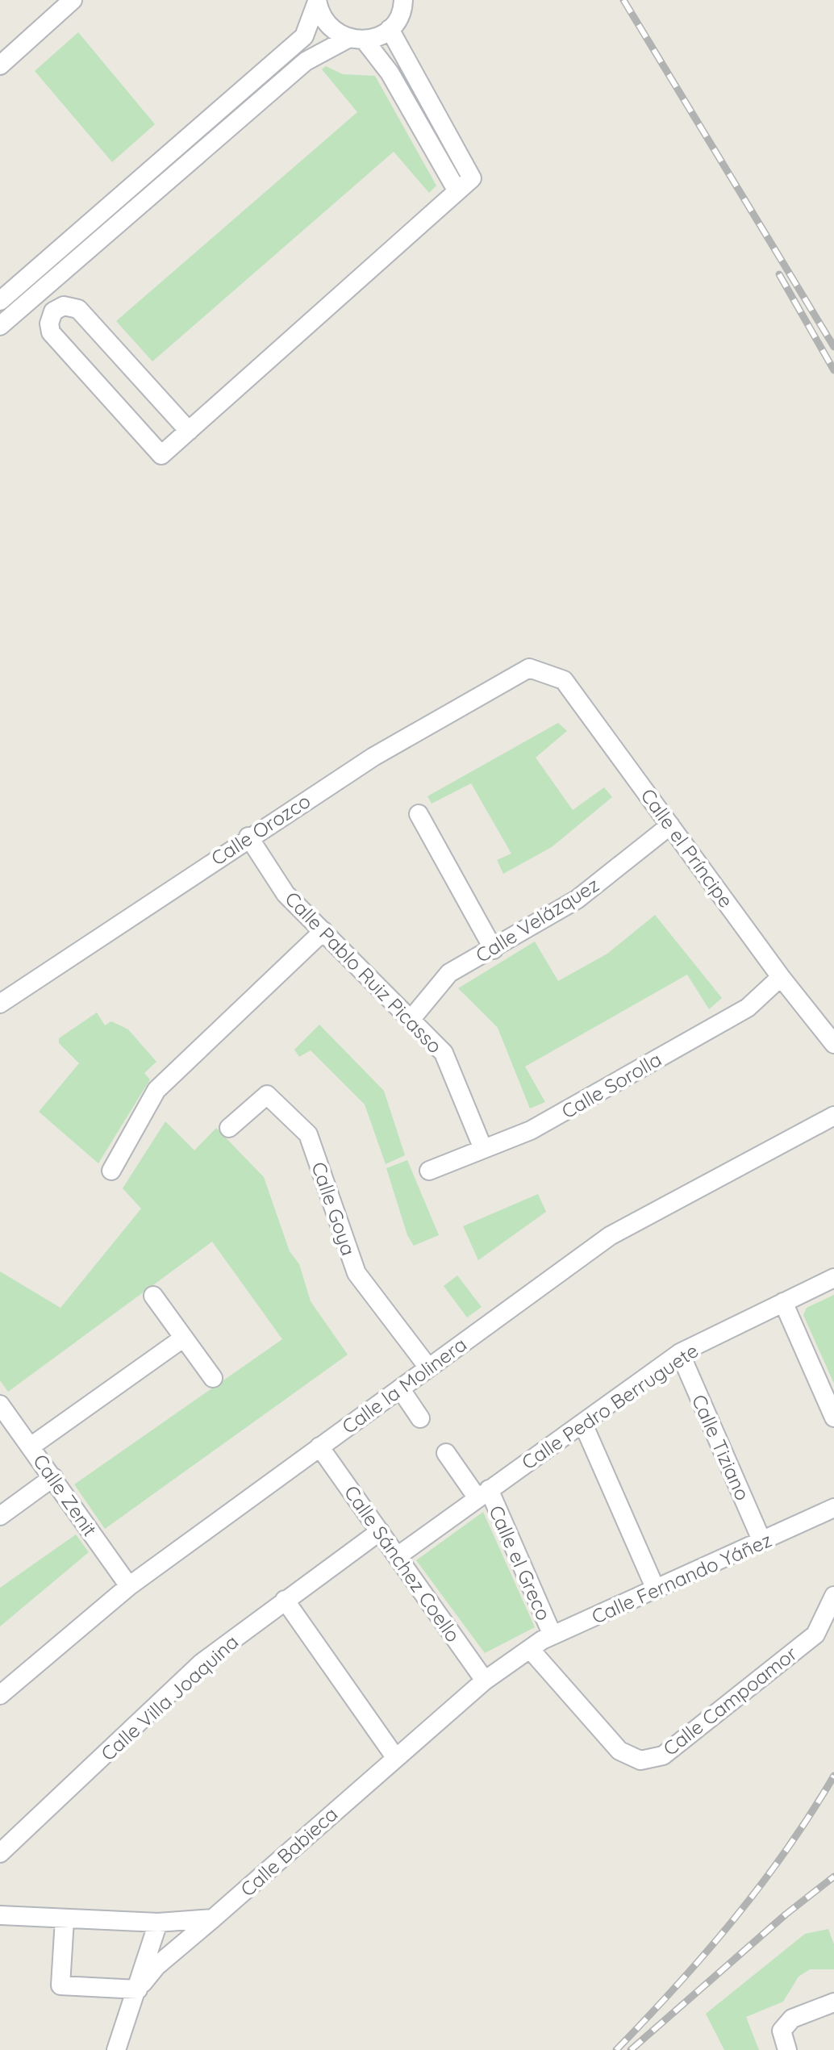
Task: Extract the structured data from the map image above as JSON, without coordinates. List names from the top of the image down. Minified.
{"streets":{"street":["Calle Orozco","Calle el Príncipe","Calle Velázquez","Calle Pablo Ruiz Picasso","Calle Sorolla","Calle Goya","Calle la Molinera","Calle Pedro Berruguete","Calle Tiziano","Calle Zenit","Calle el Greco","Calle Sánchez Coello","Calle Fernando Yáñez","Calle Villa Joaquina","Calle Campoamor","Calle Babieca"]},"crossings":[["Calle Orozco","Calle el Príncipe"],["Calle Orozco","Calle Pablo Ruiz Picasso"],["Calle el Príncipe","Calle Velázquez"],["Calle el Príncipe","Calle Sorolla"],["Calle Velázquez","Calle Pablo Ruiz Picasso"],["Calle Pablo Ruiz Picasso","Calle Sorolla"],["Calle Goya","Calle la Molinera"],["Calle la Molinera","Calle Zenit"],["Calle la Molinera","Calle Sánchez Coello"],["Calle Pedro Berruguete","Calle Tiziano"],["Calle Pedro Berruguete","Calle el Greco"],["Calle Pedro Berruguete","Calle Sánchez Coello"],["Calle Tiziano","Calle Fernando Yáñez"],["Calle el Greco","Calle Fernando Yáñez"],["Calle Sánchez Coello","Calle Villa Joaquina"],["Calle Sánchez Coello","Calle Babieca"],["Calle Fernando Yáñez","Calle Campoamor"],["Calle Fernando Yáñez","Calle Babieca"],["Calle Campoamor","Calle Babieca"]]}
